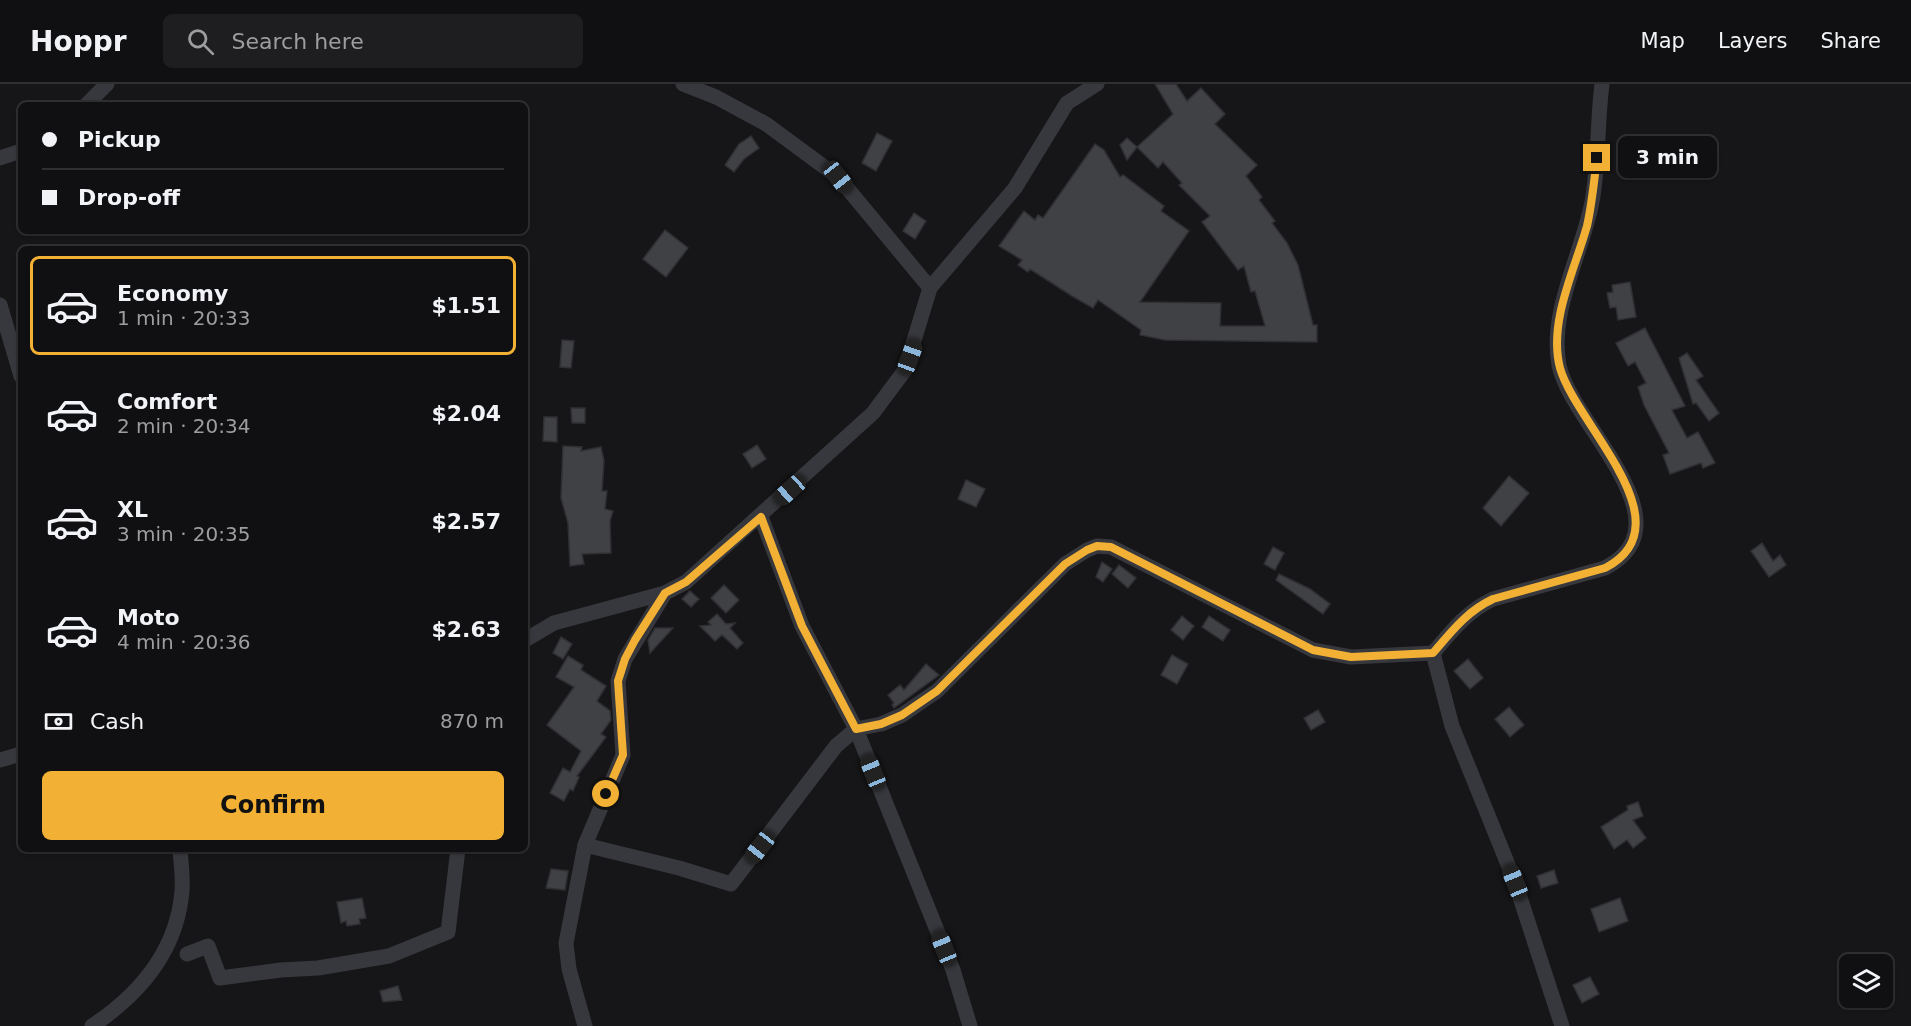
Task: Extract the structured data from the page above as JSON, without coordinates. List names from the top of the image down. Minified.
{"page":{"header":"Hoppr","search":"Search here","nav":["Map","Layers","Share"],"banner":["Pickup","Drop-off"],"bubble":"3 min","list":[{"name":"Economy","note":"1 min · 20:33","value":"$1.51"},{"name":"Comfort","note":"2 min · 20:34","value":"$2.04"},{"name":"XL","note":"3 min · 20:35","value":"$2.57"},{"name":"Moto","note":"4 min · 20:36","value":"$2.63"}],"pay":["Cash","870 m"],"buttons":"Confirm"}}
